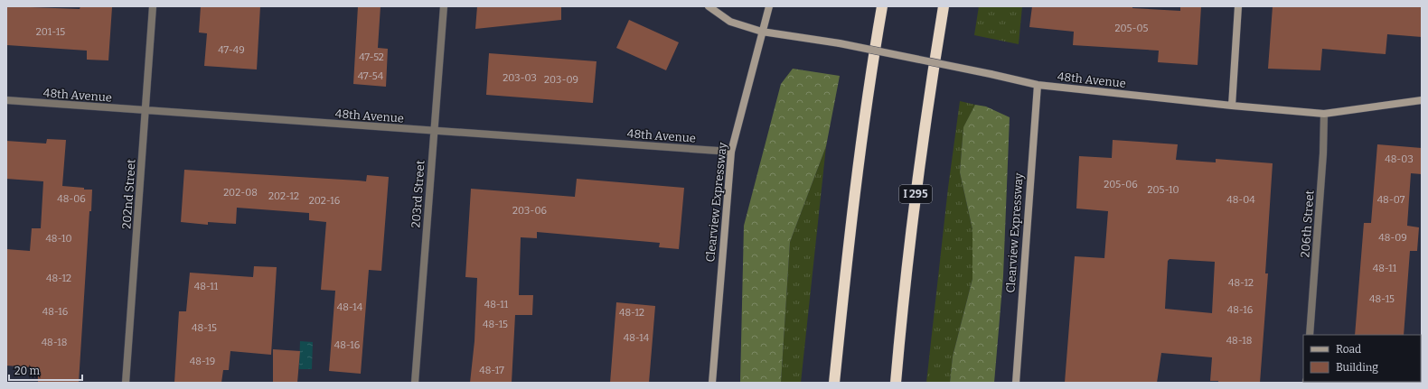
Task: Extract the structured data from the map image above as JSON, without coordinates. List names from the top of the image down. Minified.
{"streets":{"highway":["I 295"],"street":["48th Avenue","202nd Street","203rd Street","Clearview Expressway","206th Street"]},"crossings":[["48th Avenue","202nd Street"],["48th Avenue","203rd Street"],["48th Avenue","Clearview Expressway"],["48th Avenue","206th Street"]],"house_numbers":["205-05","201-15","47-49","47-52","47-54","203-03","203-09","48-03","205-06","205-10","202-08","202-12","48-06","48-04","48-07","202-16","203-06","48-09","48-10","48-11","48-12","48-12","48-11","48-15","48-11","48-14","48-16","48-16","48-12","48-15","48-15","48-14","48-18","48-18","48-16","48-19","48-17"],"legend":["Road","Building"],"scale_bar":"20 m"}
